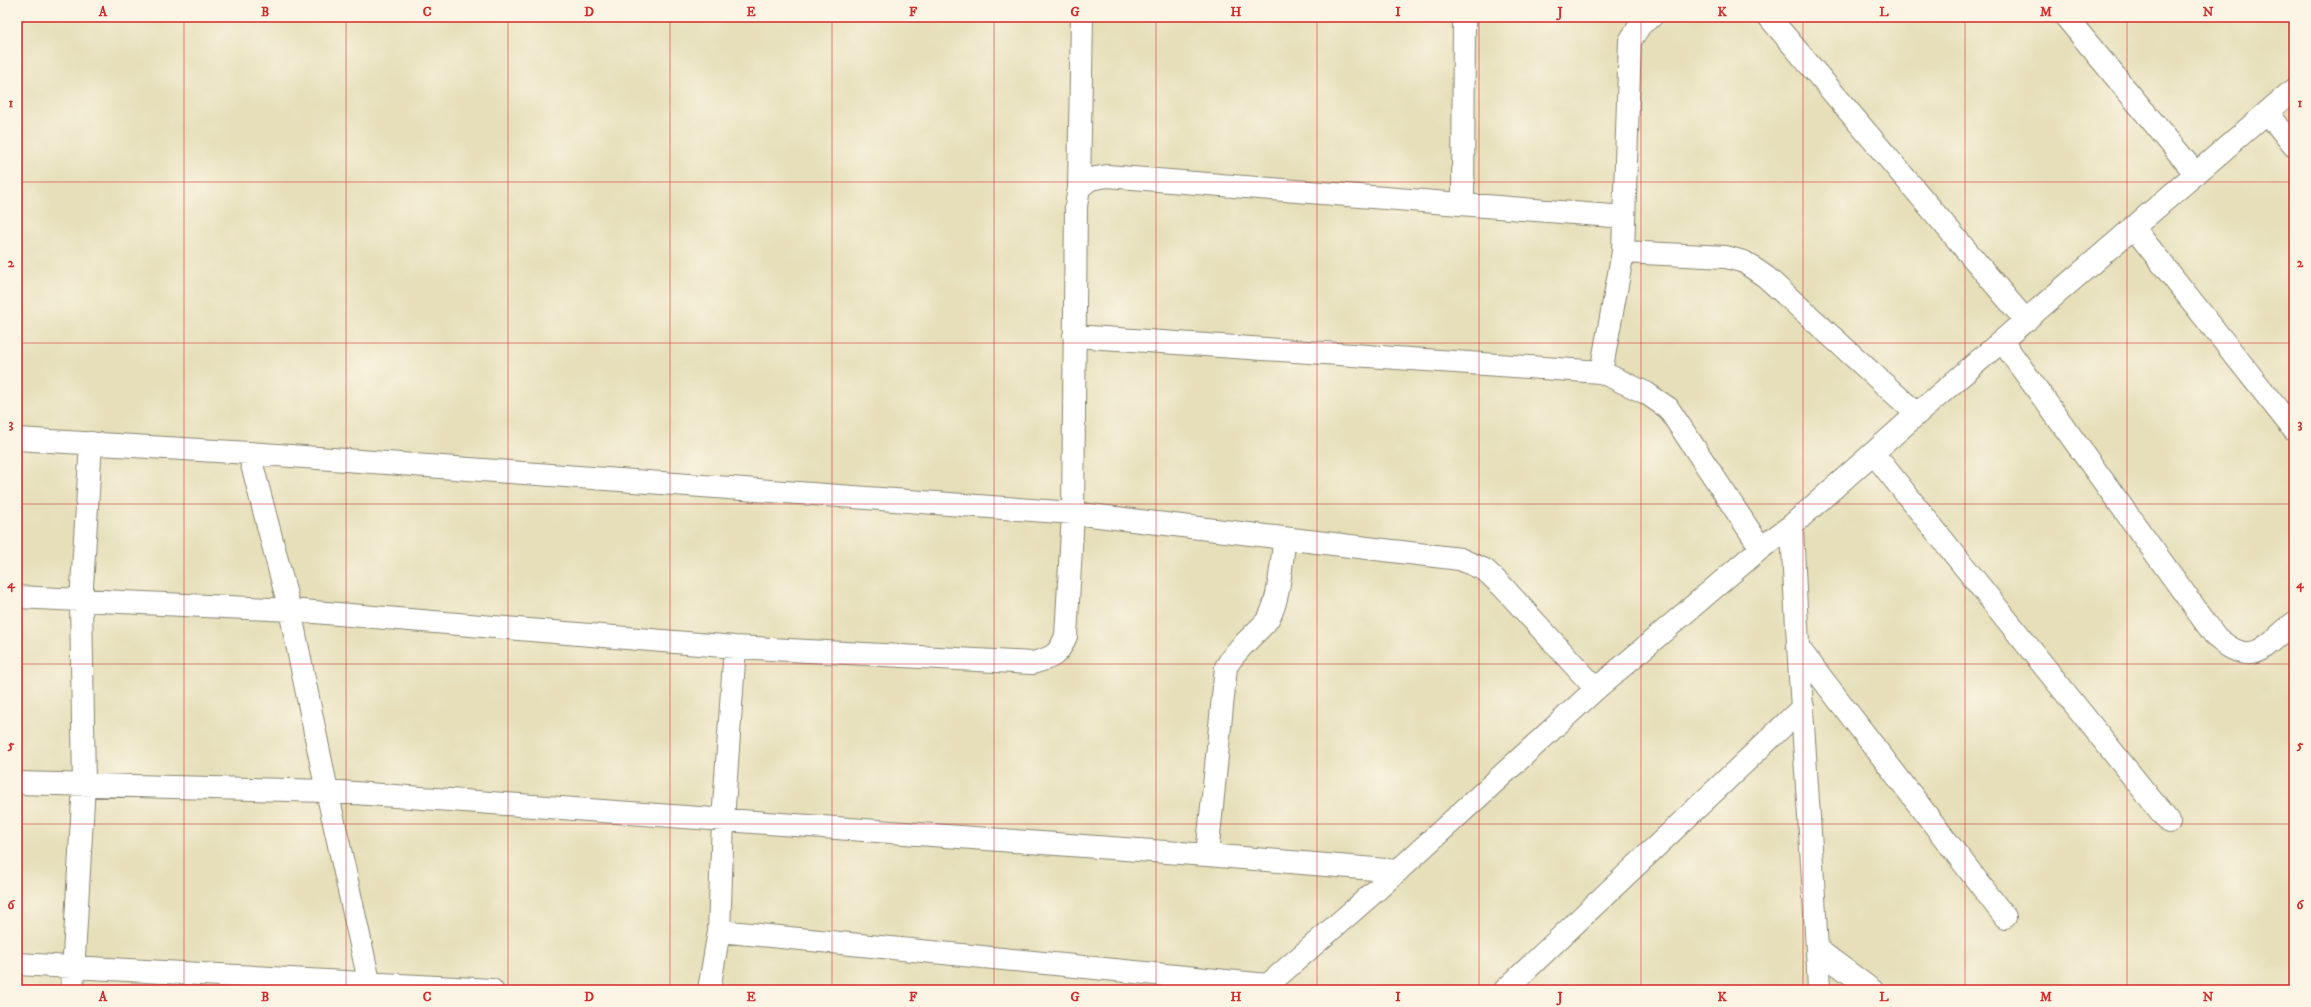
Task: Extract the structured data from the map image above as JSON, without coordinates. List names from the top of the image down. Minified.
{"grid":{"columns":["A","B","C","D","E","F","G","H","I","J","K","L","M","N"],"rows":["1","2","3","4","5","6"]}}
